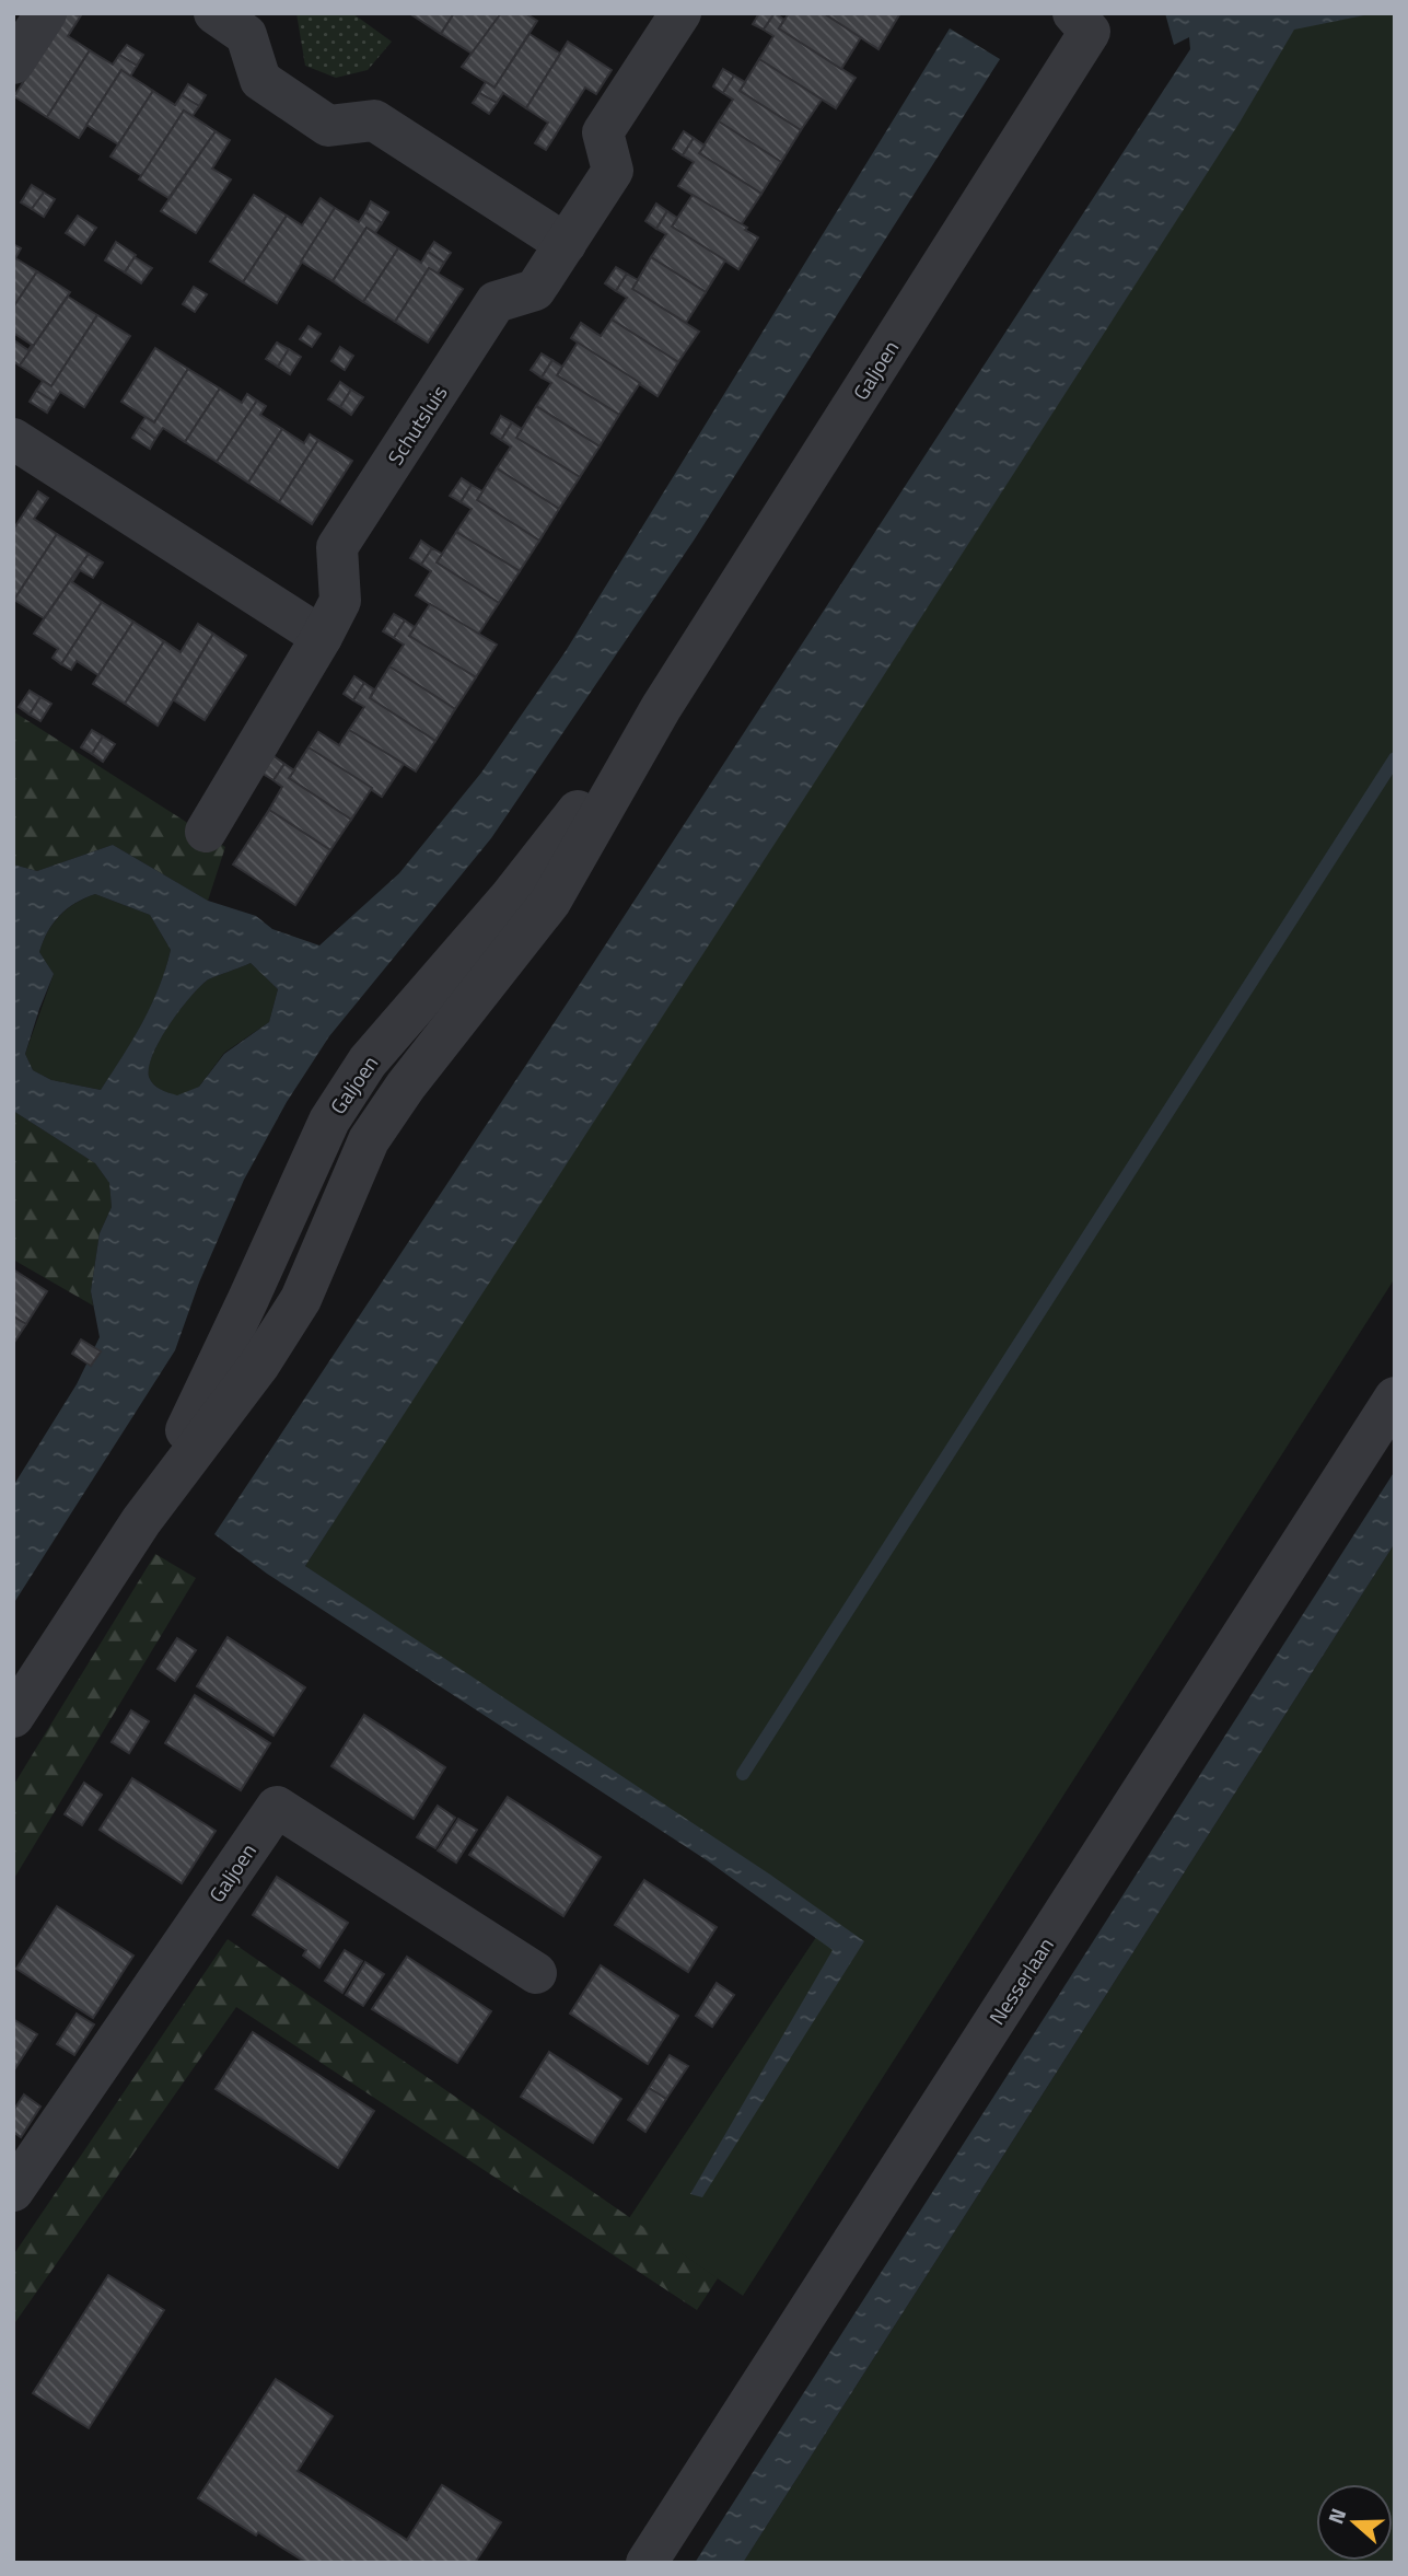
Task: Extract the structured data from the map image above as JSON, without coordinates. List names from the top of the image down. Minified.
{"streets":{"street":["Galjoen","Schutsluis","Nesserlaan"]},"north":"left"}
